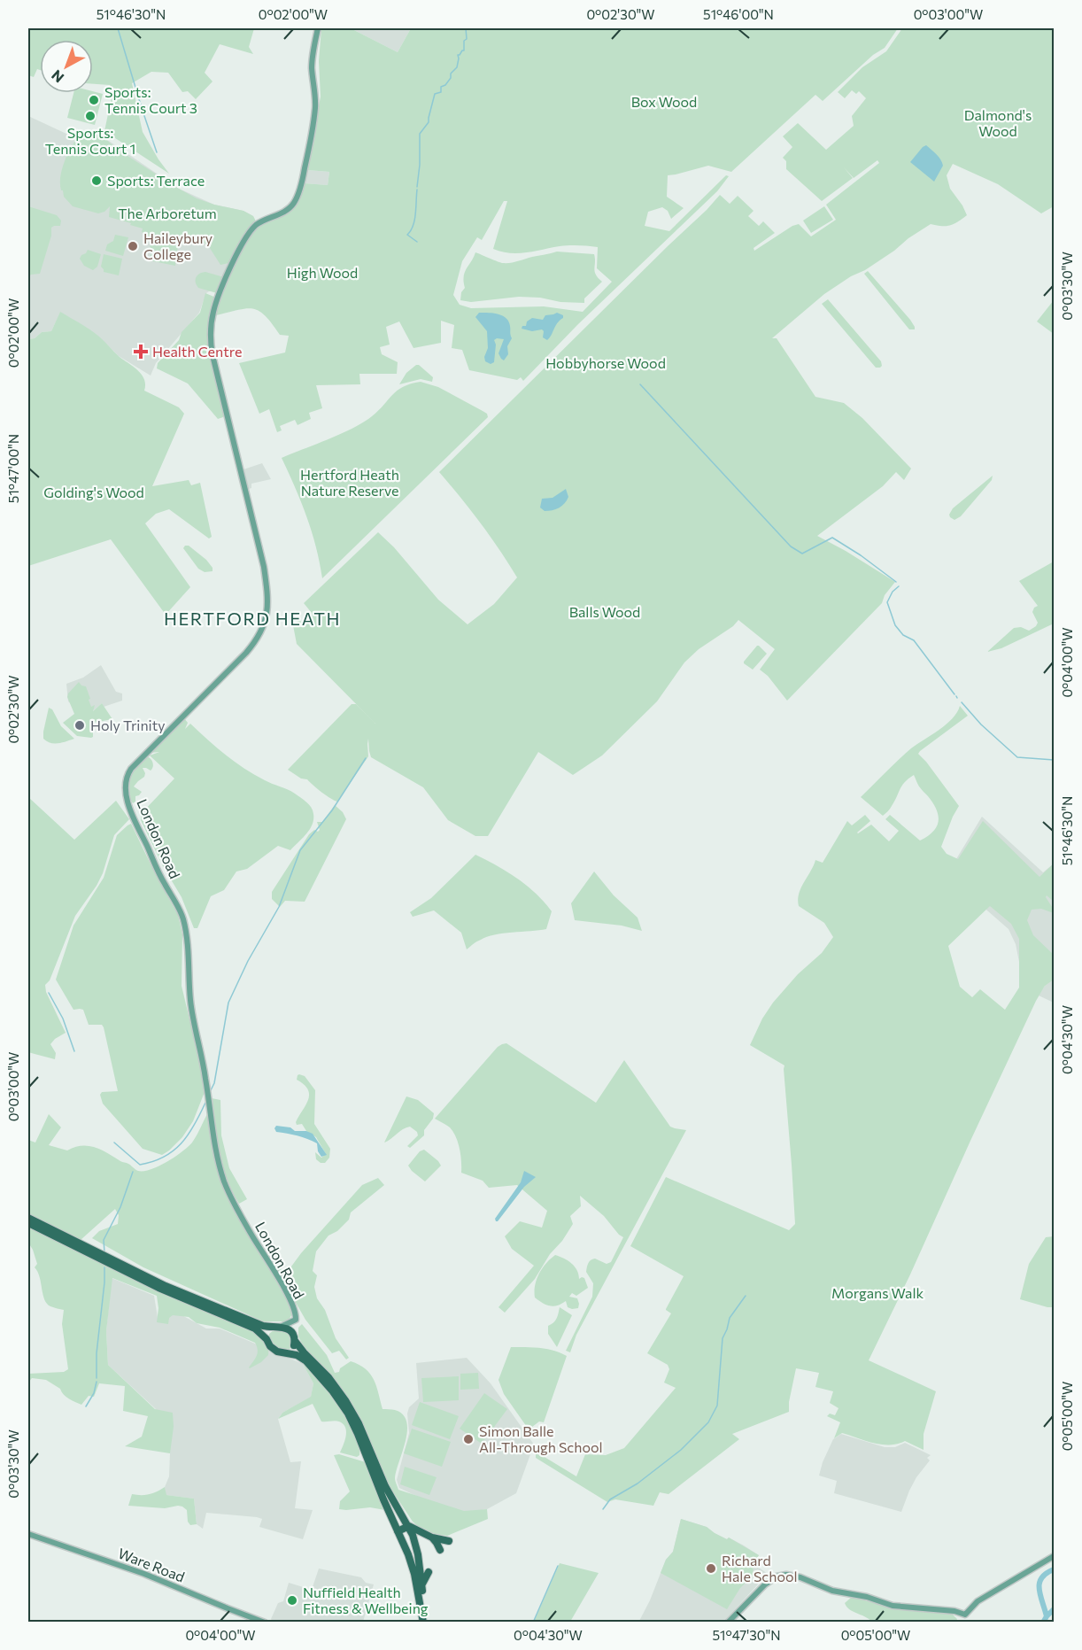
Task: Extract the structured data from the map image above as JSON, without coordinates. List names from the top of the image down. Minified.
{"streets":{"main road":["London Road","Ware Road"]},"districts":["HERTFORD HEATH"],"parks":["Box Wood","Dalmond's Wood","The Arboretum","High Wood","Hobbyhorse Wood","Hertford Heath Nature Reserve","Golding's Wood","Balls Wood","Morgans Walk"],"places":{"other":["Sports: Tennis Court 3","Sports: Tennis Court 1","Sports: Terrace","Haileybury College","Holy Trinity","Simon Balle All-Through School","Richard Hale School","Nuffield Health Fitness & Wellbeing"],"health":["Health Centre"]},"north":"bottom left","coordinates":["51°46'30\"N","0°02'00\"W","0°02'30\"W","51°46'00\"N","0°03'00\"W","0°03'30\"W","51°47'00\"N","0°04'00\"W","0°04'30\"W","0°05'00\"W","51°47'30\"N"]}
